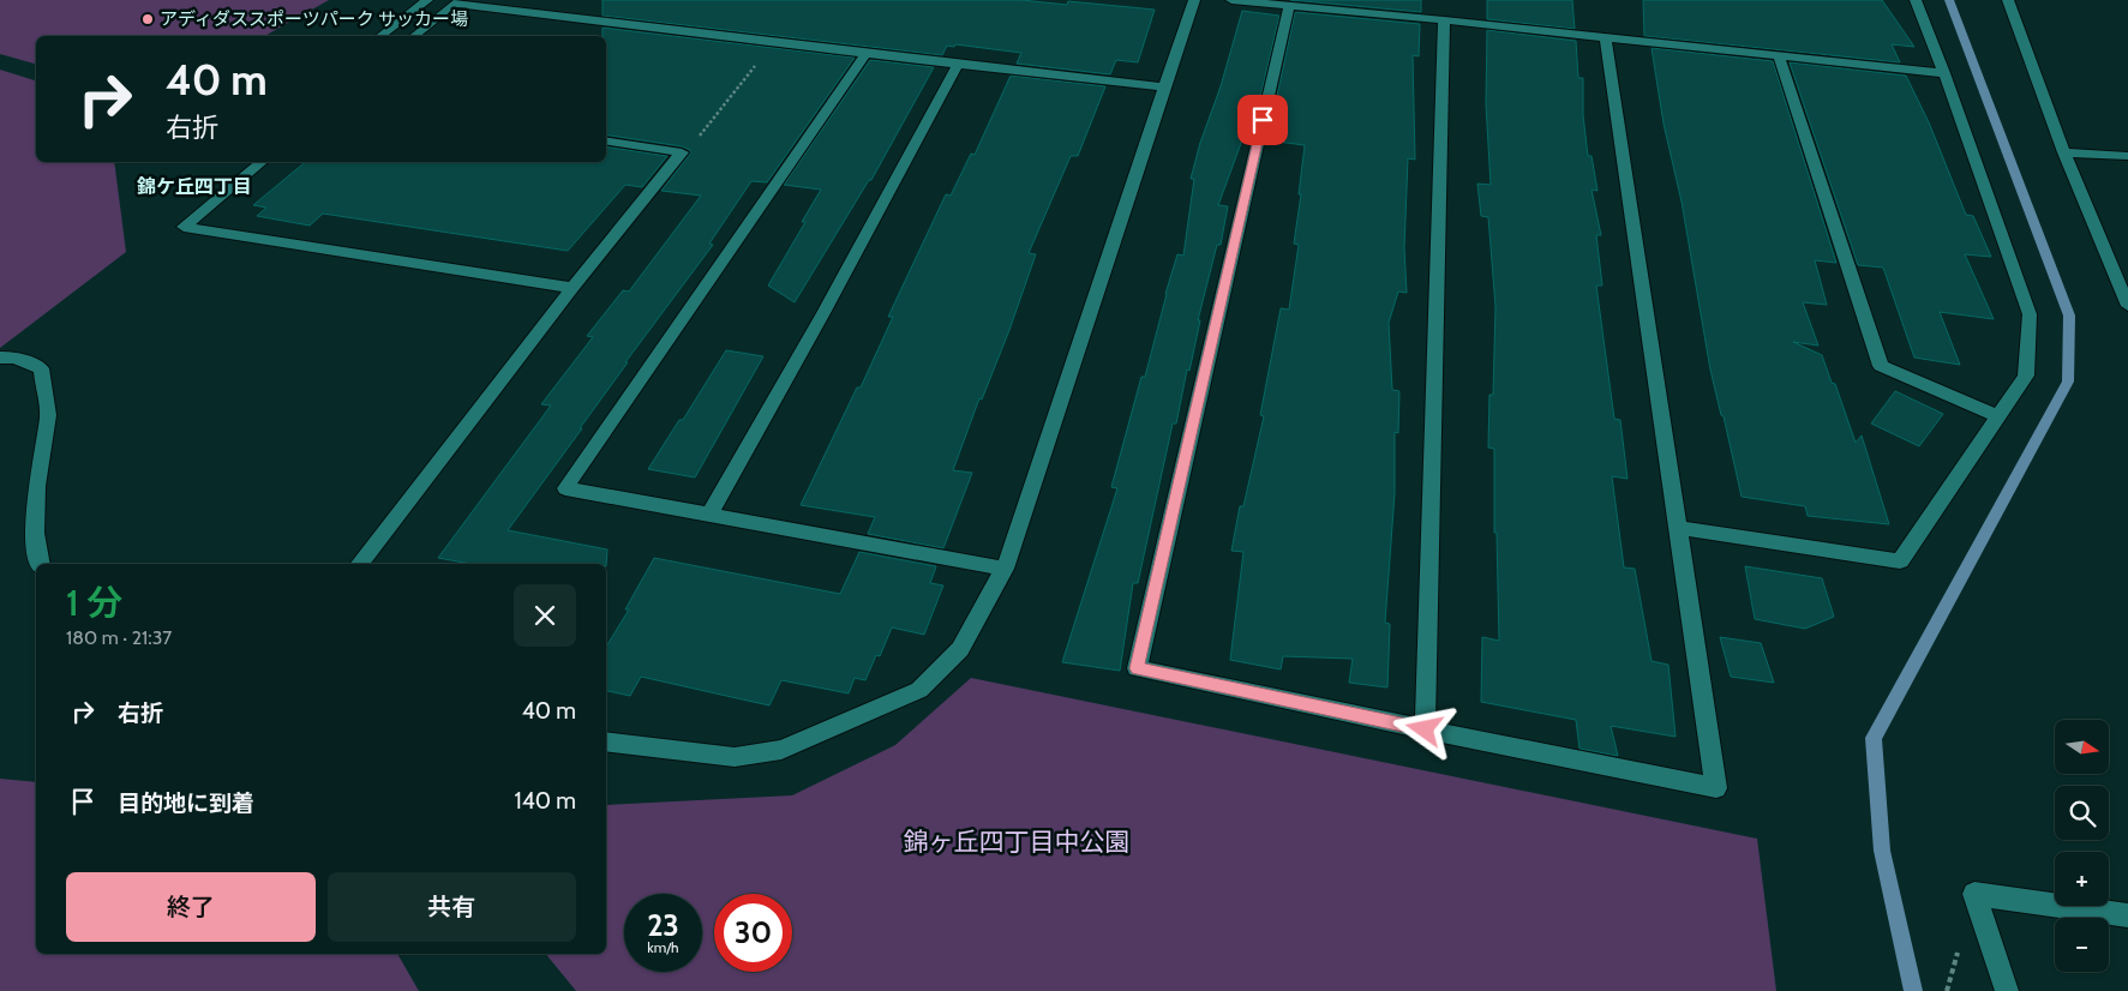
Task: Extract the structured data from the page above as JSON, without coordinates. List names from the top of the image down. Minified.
{"districts":["錦ケ丘四丁目"],"parks":["錦ヶ丘四丁目中公園"],"places":["アディダススポーツパーク サッカー場"],"north":"right","page":{"turn":["40 m","右折"],"heading":["1 分","180 m · 21:37"],"list":[{"name":"右折","value":"40 m"},{"name":"目的地に到着","value":"140 m"}],"map_buttons":["+","−"],"buttons":["終了","共有"],"speed":"23 km/h","limit":"30"}}
